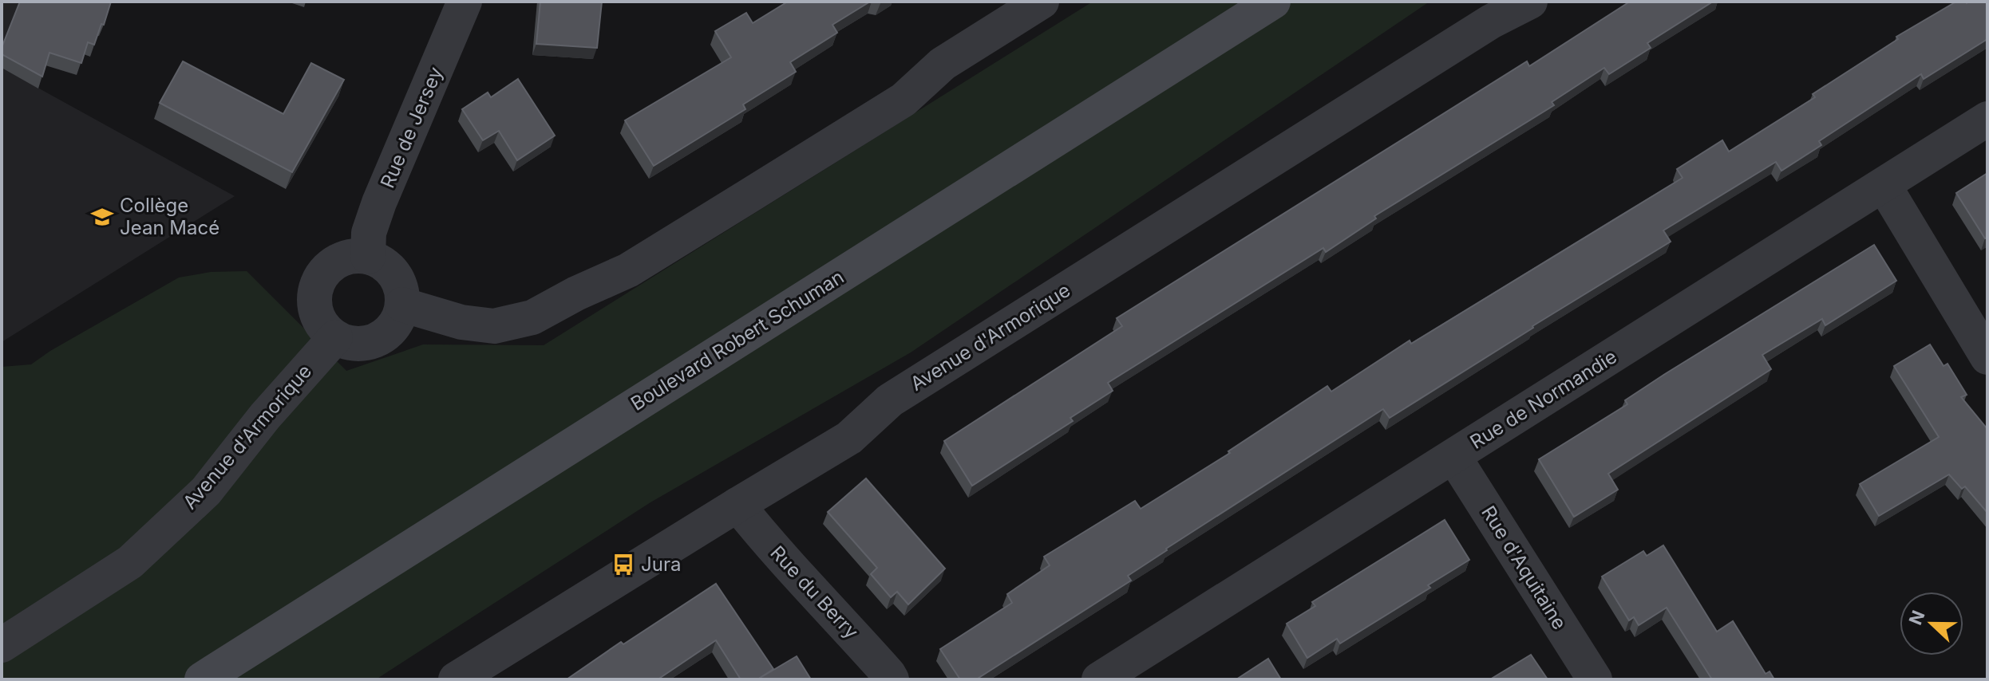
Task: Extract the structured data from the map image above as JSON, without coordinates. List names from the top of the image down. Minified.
{"streets":{"main road":["Boulevard Robert Schuman"],"street":["Rue de Jersey","Avenue d'Armorique","Rue de Normandie","Rue d'Aquitaine","Rue du Berry"]},"crossings":[["Rue de Jersey","Avenue d'Armorique"],["Avenue d'Armorique","Rue du Berry"],["Rue de Normandie","Rue d'Aquitaine"]],"places":{"school or university":["Collège Jean Macé"],"bus stop":["Jura"]},"north":"left"}
